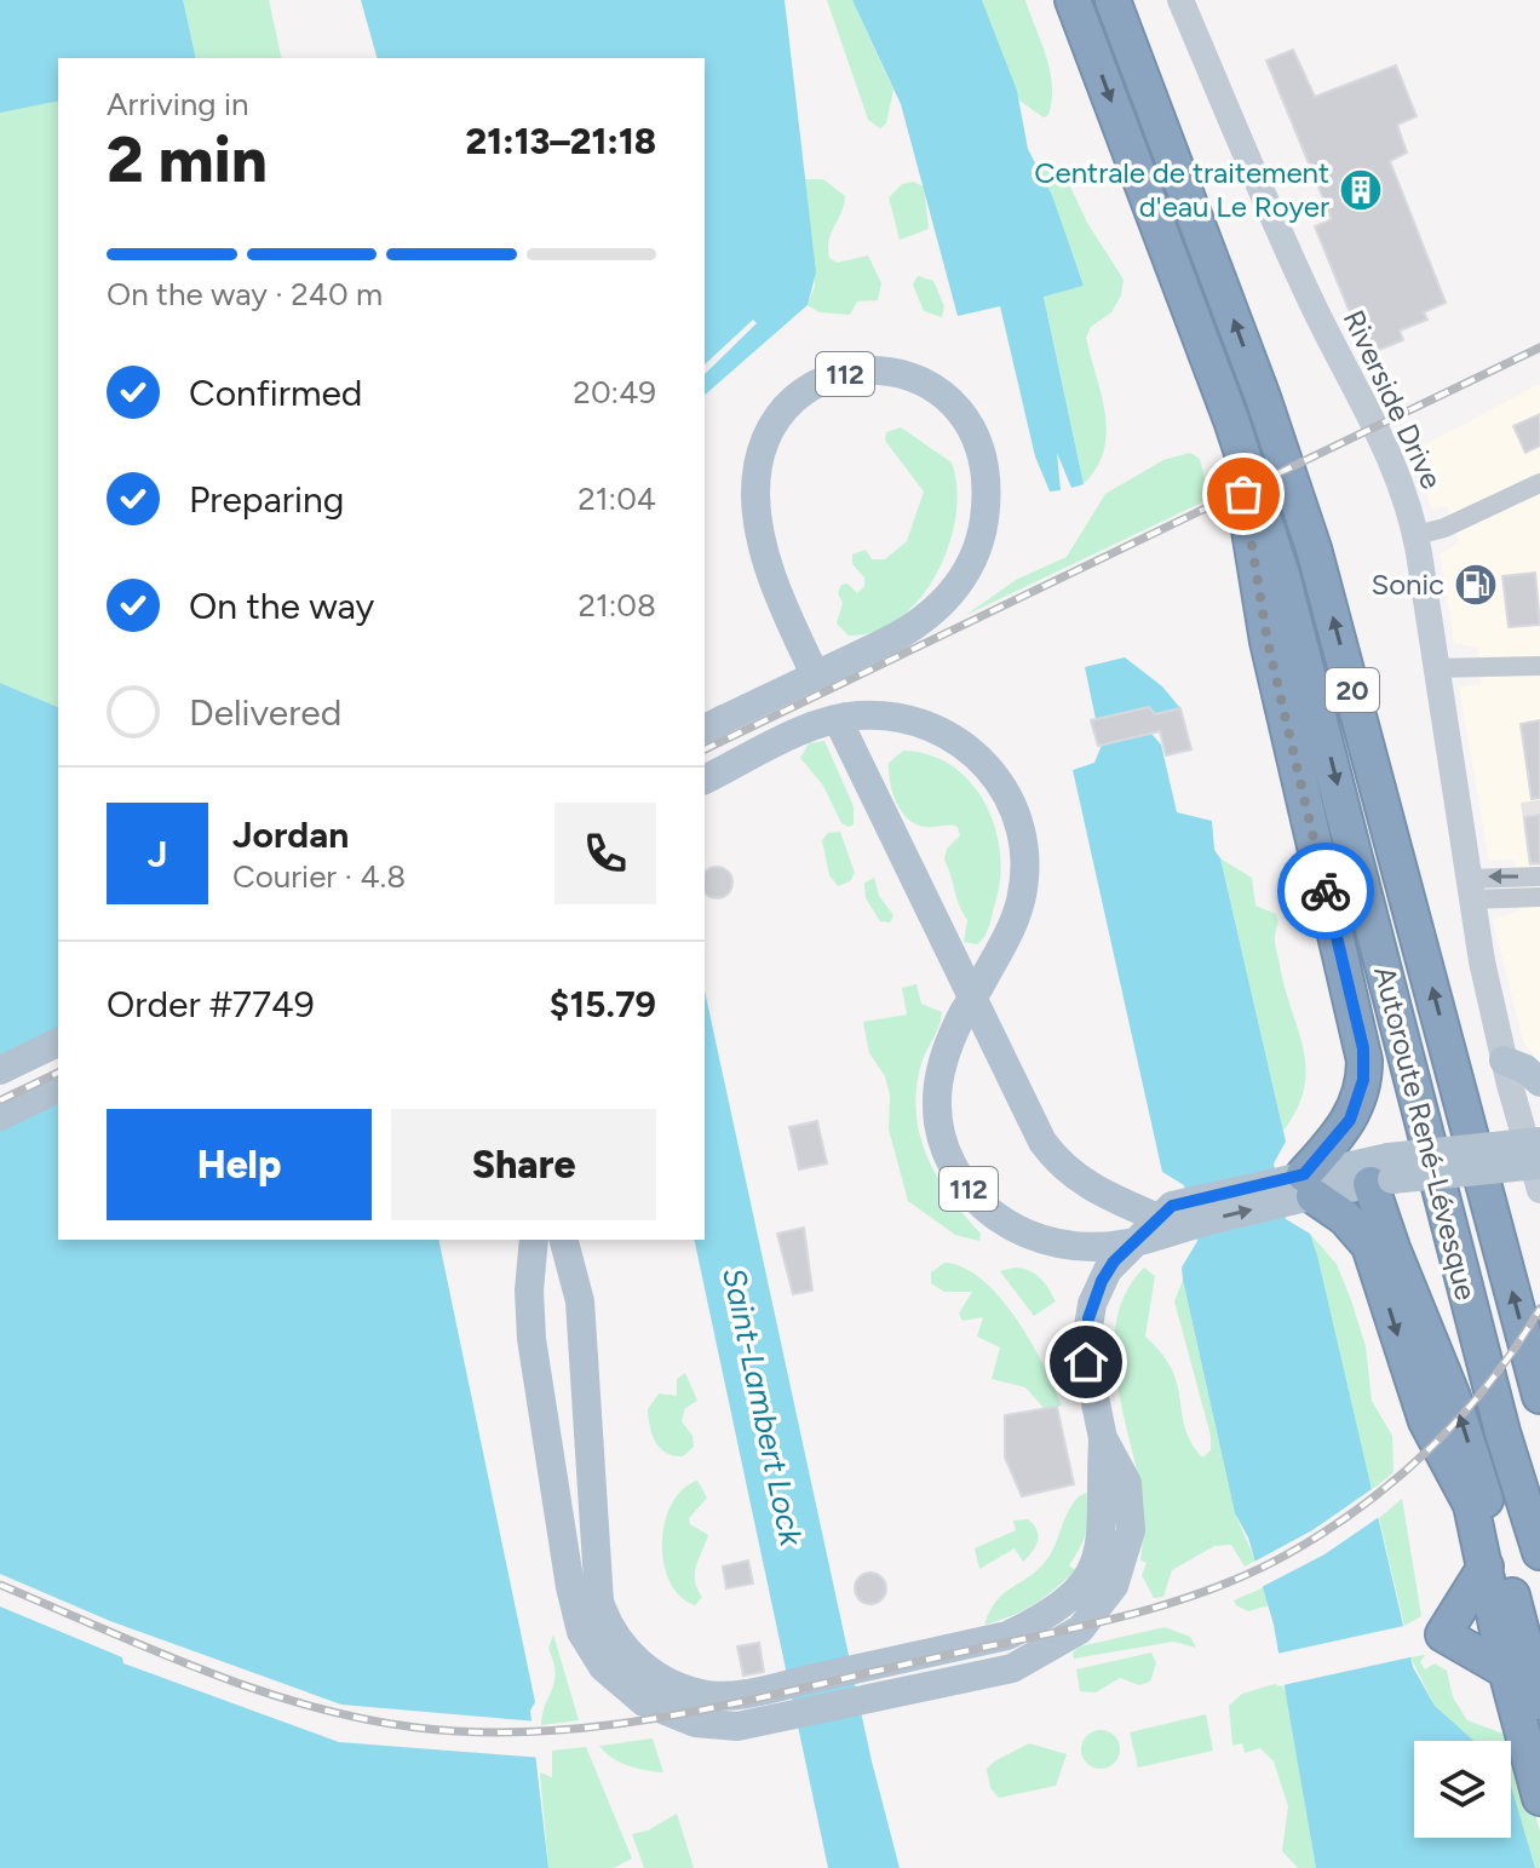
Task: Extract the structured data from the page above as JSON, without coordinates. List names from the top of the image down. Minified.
{"streets":{"highway":["20","Autoroute René-Lévesque"],"main road":["112"],"street":["Riverside Drive"]},"water":["Saint-Lambert Lock"],"places":{"building":["Centrale de traitement d'eau Le Royer"],"fuel station":["Sonic"]},"page":{"heading":["2 min","Arriving in","21:13–21:18"],"panel":["Jordan","Courier · 4.8","Order #7749","$15.79"],"bar":"On the way · 240 m","list":[["Confirmed","20:49"],["Preparing","21:04"],["On the way","21:08"],"Delivered"],"round":"J","buttons":["Help","Share"]}}
